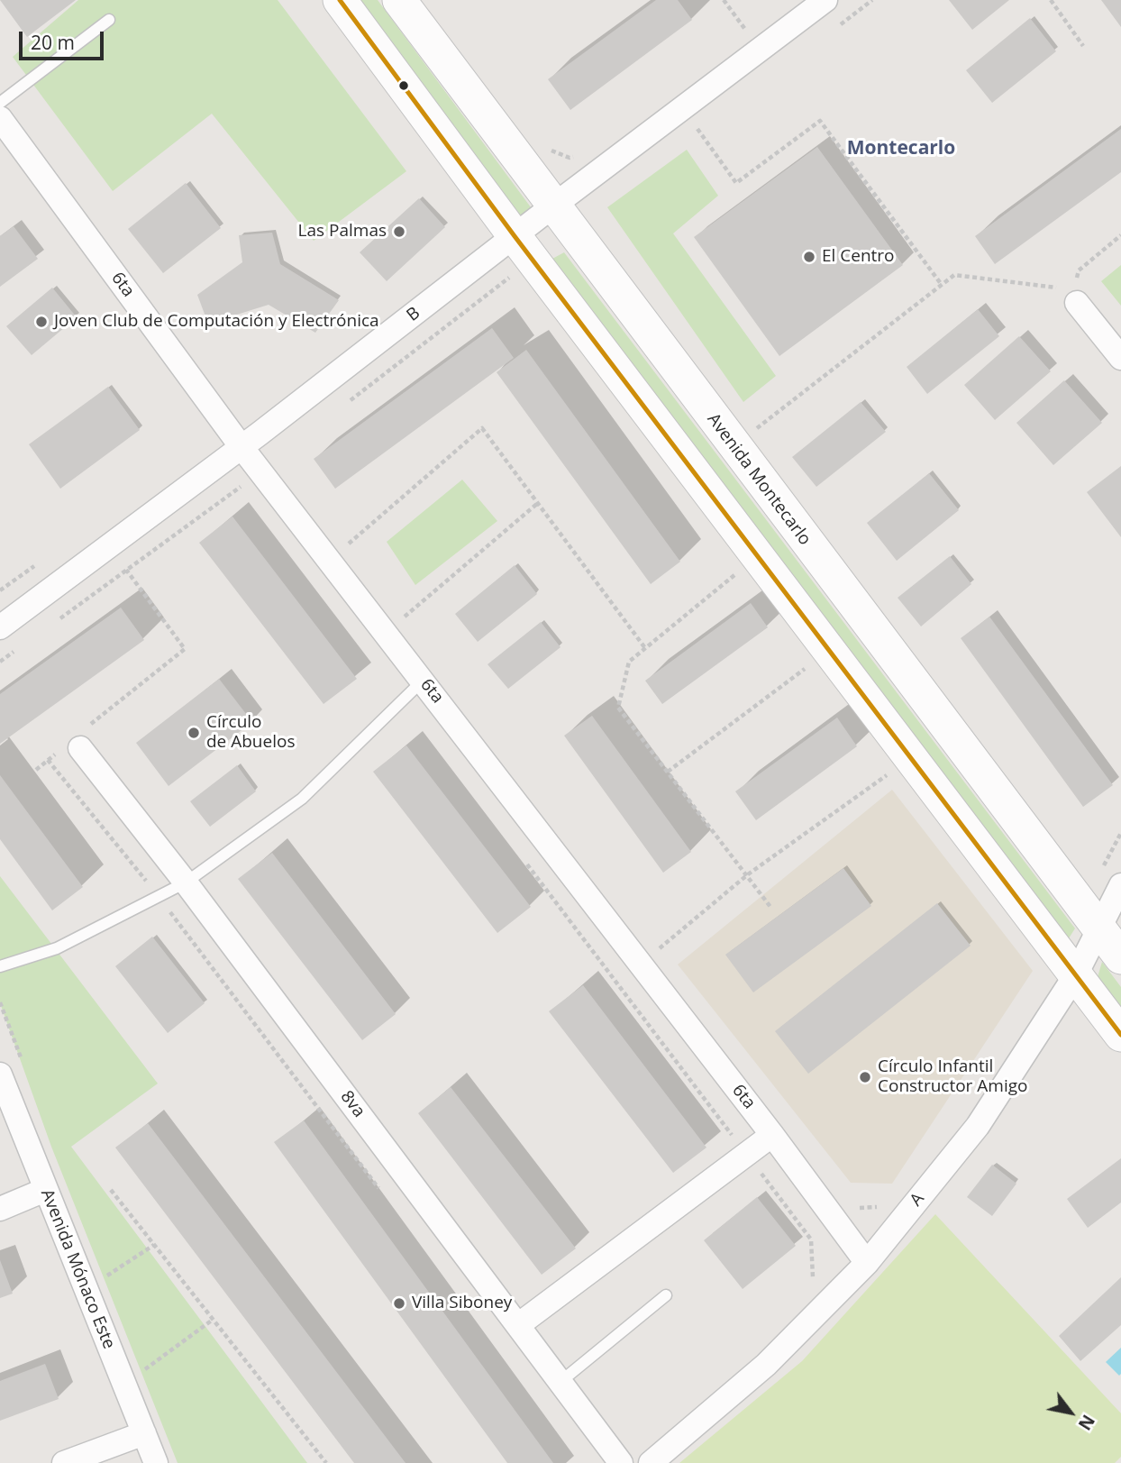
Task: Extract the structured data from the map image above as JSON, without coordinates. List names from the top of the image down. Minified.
{"streets":{"main road":["Avenida Montecarlo"],"street":["6ta","B","8va","A","Avenida Mónaco Este"]},"crossings":[["6ta","B"],["6ta","A"],["B","Avenida Montecarlo"],["Avenida Montecarlo","A"]],"districts":["Montecarlo"],"places":["Las Palmas","El Centro","Joven Club de Computación y Electrónica","Círculo de Abuelos","Círculo Infantil Constructor Amigo","Villa Siboney"],"scale_bar":"20 m","north":"bottom right"}
